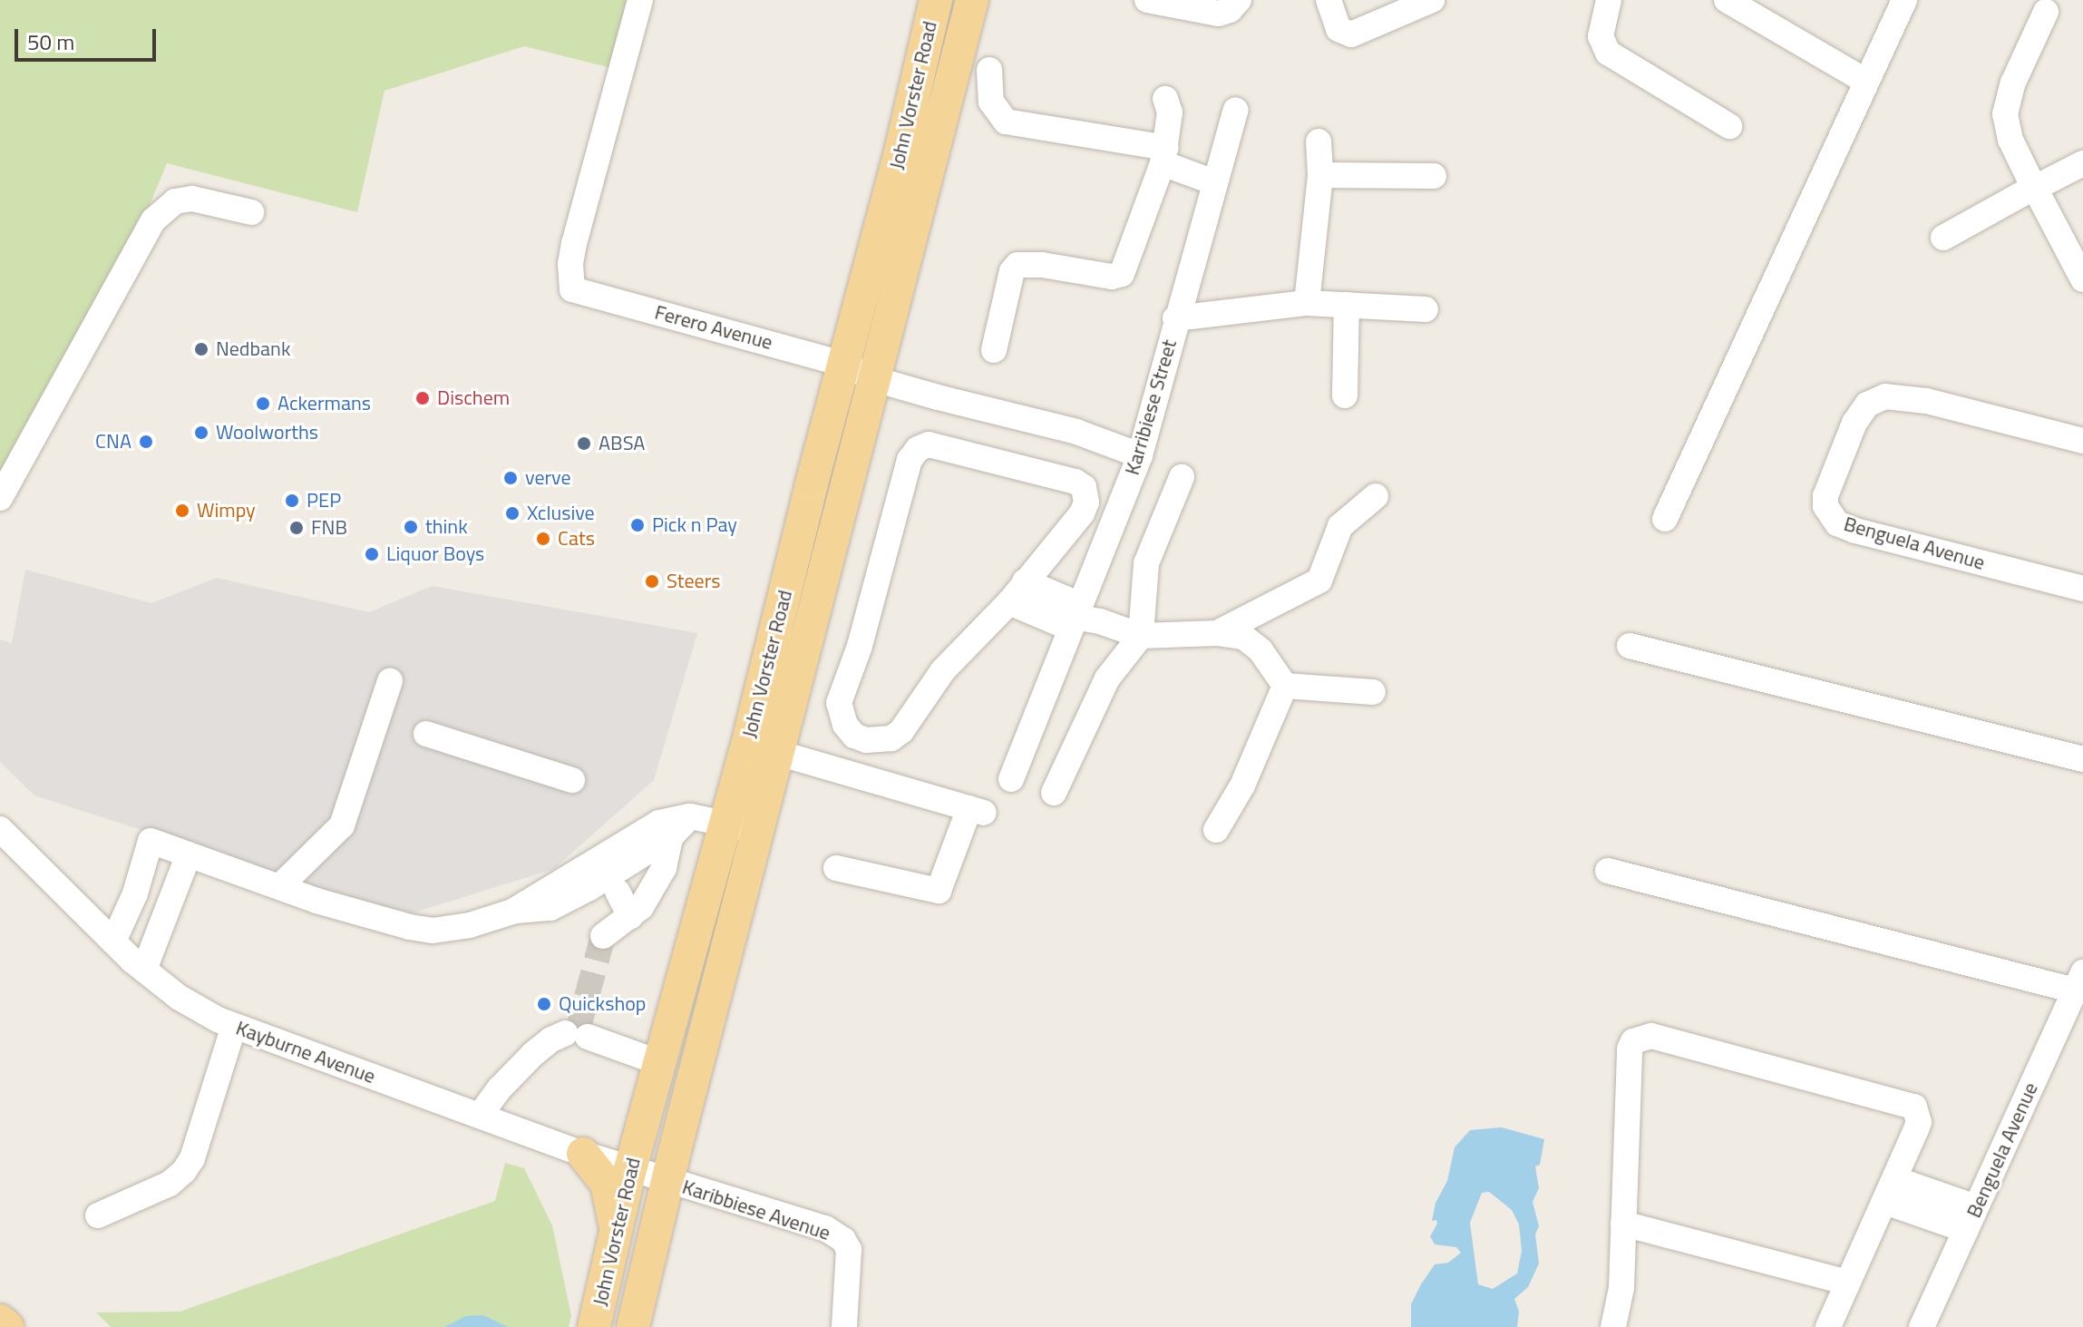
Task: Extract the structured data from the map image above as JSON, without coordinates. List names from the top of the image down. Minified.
{"streets":{"main road":["John Vorster Road"],"street":["Ferero Avenue","Karribiese Street","Benguela Avenue","Kayburne Avenue","Karibbiese Avenue"]},"crossings":[["John Vorster Road","Ferero Avenue"],["John Vorster Road","Kayburne Avenue"],["John Vorster Road","Karibbiese Avenue"],["Ferero Avenue","Karribiese Street"],["Kayburne Avenue","Karibbiese Avenue"]],"places":["Nedbank","Dischem","Ackermans","Woolworths","CNA","ABSA","verve","PEP","Wimpy","Xclusive","Pick n Pay","think","FNB","Cats","Liquor Boys","Steers","Quickshop"],"scale_bar":"50 m"}
